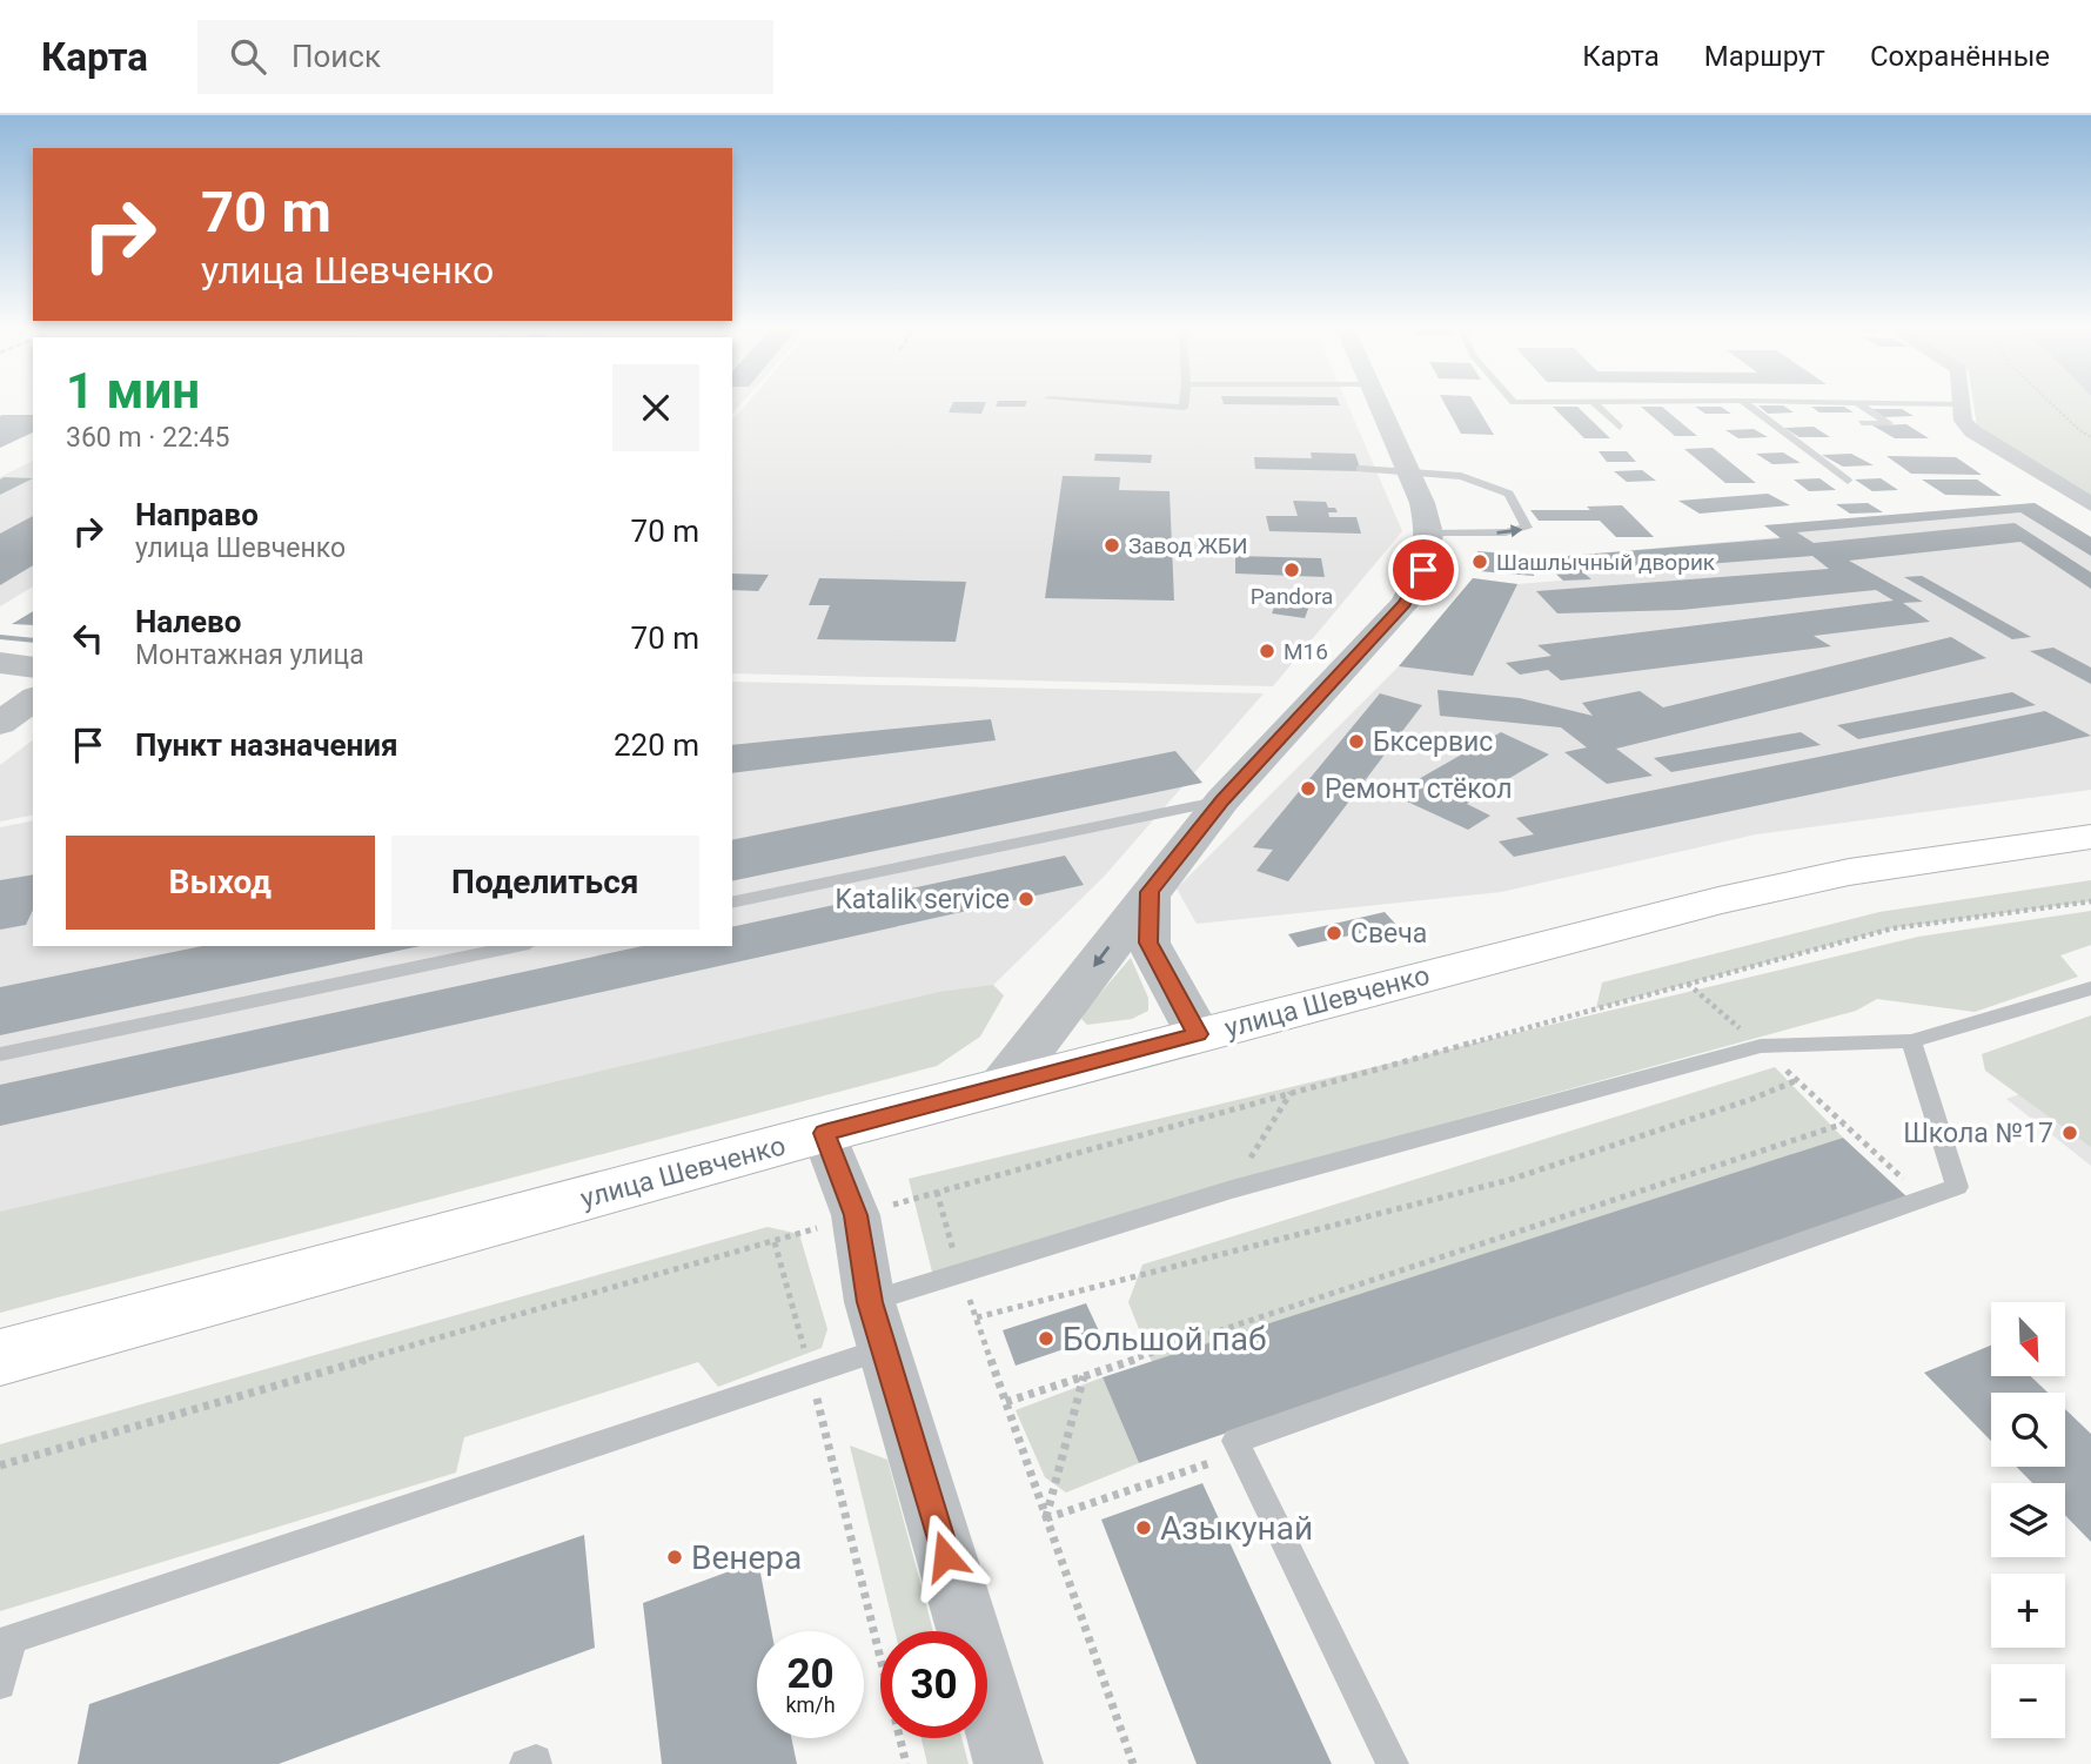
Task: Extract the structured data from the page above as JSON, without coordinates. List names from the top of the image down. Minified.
{"streets":{"main road":["улица Шевченко"]},"places":["Завод ЖБИ","Шашлычный дворик","Pandora","М16","Бксервис","Ремонт стёкол","Katalik service","Свеча","Школа №17","Большой паб","Азыкунай","Венера"],"north":"bottom right","page":{"header":"Карта","search":"Поиск","nav":["Карта","Маршрут","Сохранённые"],"turn":["70 m","улица Шевченко"],"heading":["1 мин","360 m · 22:45"],"list":[{"name":"Направо","note":"улица Шевченко","value":"70 m"},{"name":"Налево","note":"Монтажная улица","value":"70 m"},{"name":"Пункт назначения","value":"220 m"}],"buttons":["Выход","Поделиться"],"map_buttons":["+","−"],"speed":"20 km/h","limit":"30"}}
